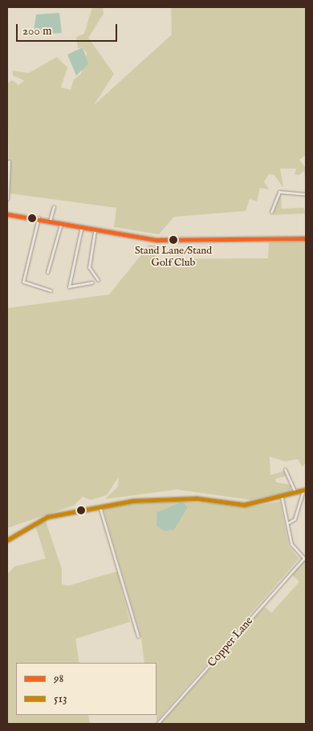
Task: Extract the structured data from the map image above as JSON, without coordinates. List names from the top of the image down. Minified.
{"streets":{"street":["Copper Lane"]},"places":["Stand Lane/Stand Golf Club"],"lines":["transit line 98","transit line 513"],"legend":["98","513"],"scale_bar":"200 m"}
